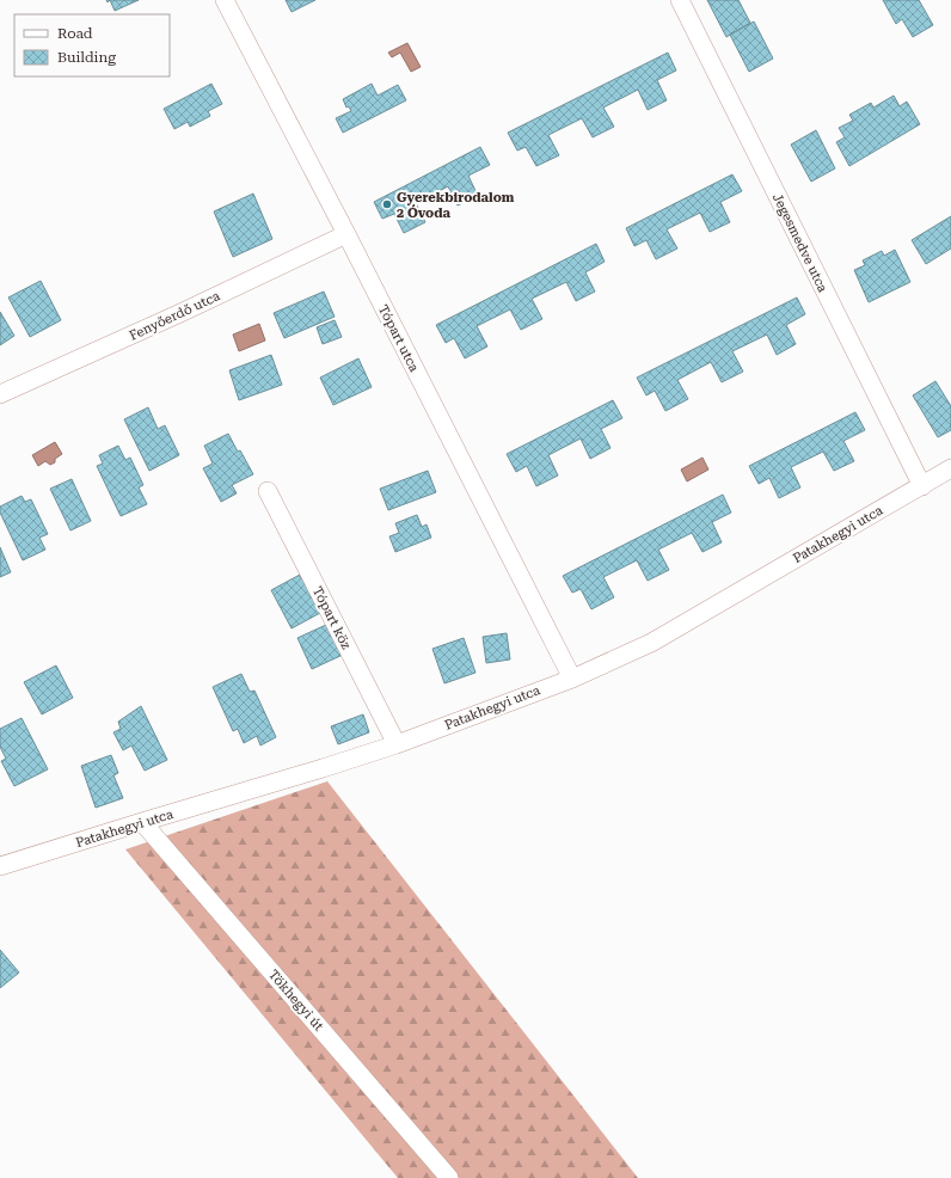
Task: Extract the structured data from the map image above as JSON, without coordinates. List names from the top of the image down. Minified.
{"streets":{"street":["Jegesmedve utca","Fenyőerdő utca","Tópart utca","Patakhegyi utca","Tópart köz","Tökhegyi út"]},"crossings":[["Jegesmedve utca","Patakhegyi utca"],["Fenyőerdő utca","Tópart utca"],["Tópart utca","Patakhegyi utca"],["Patakhegyi utca","Tópart köz"],["Patakhegyi utca","Tökhegyi út"]],"places":["Gyerekbirodalom 2 Óvoda"],"legend":["Road","Building"]}
